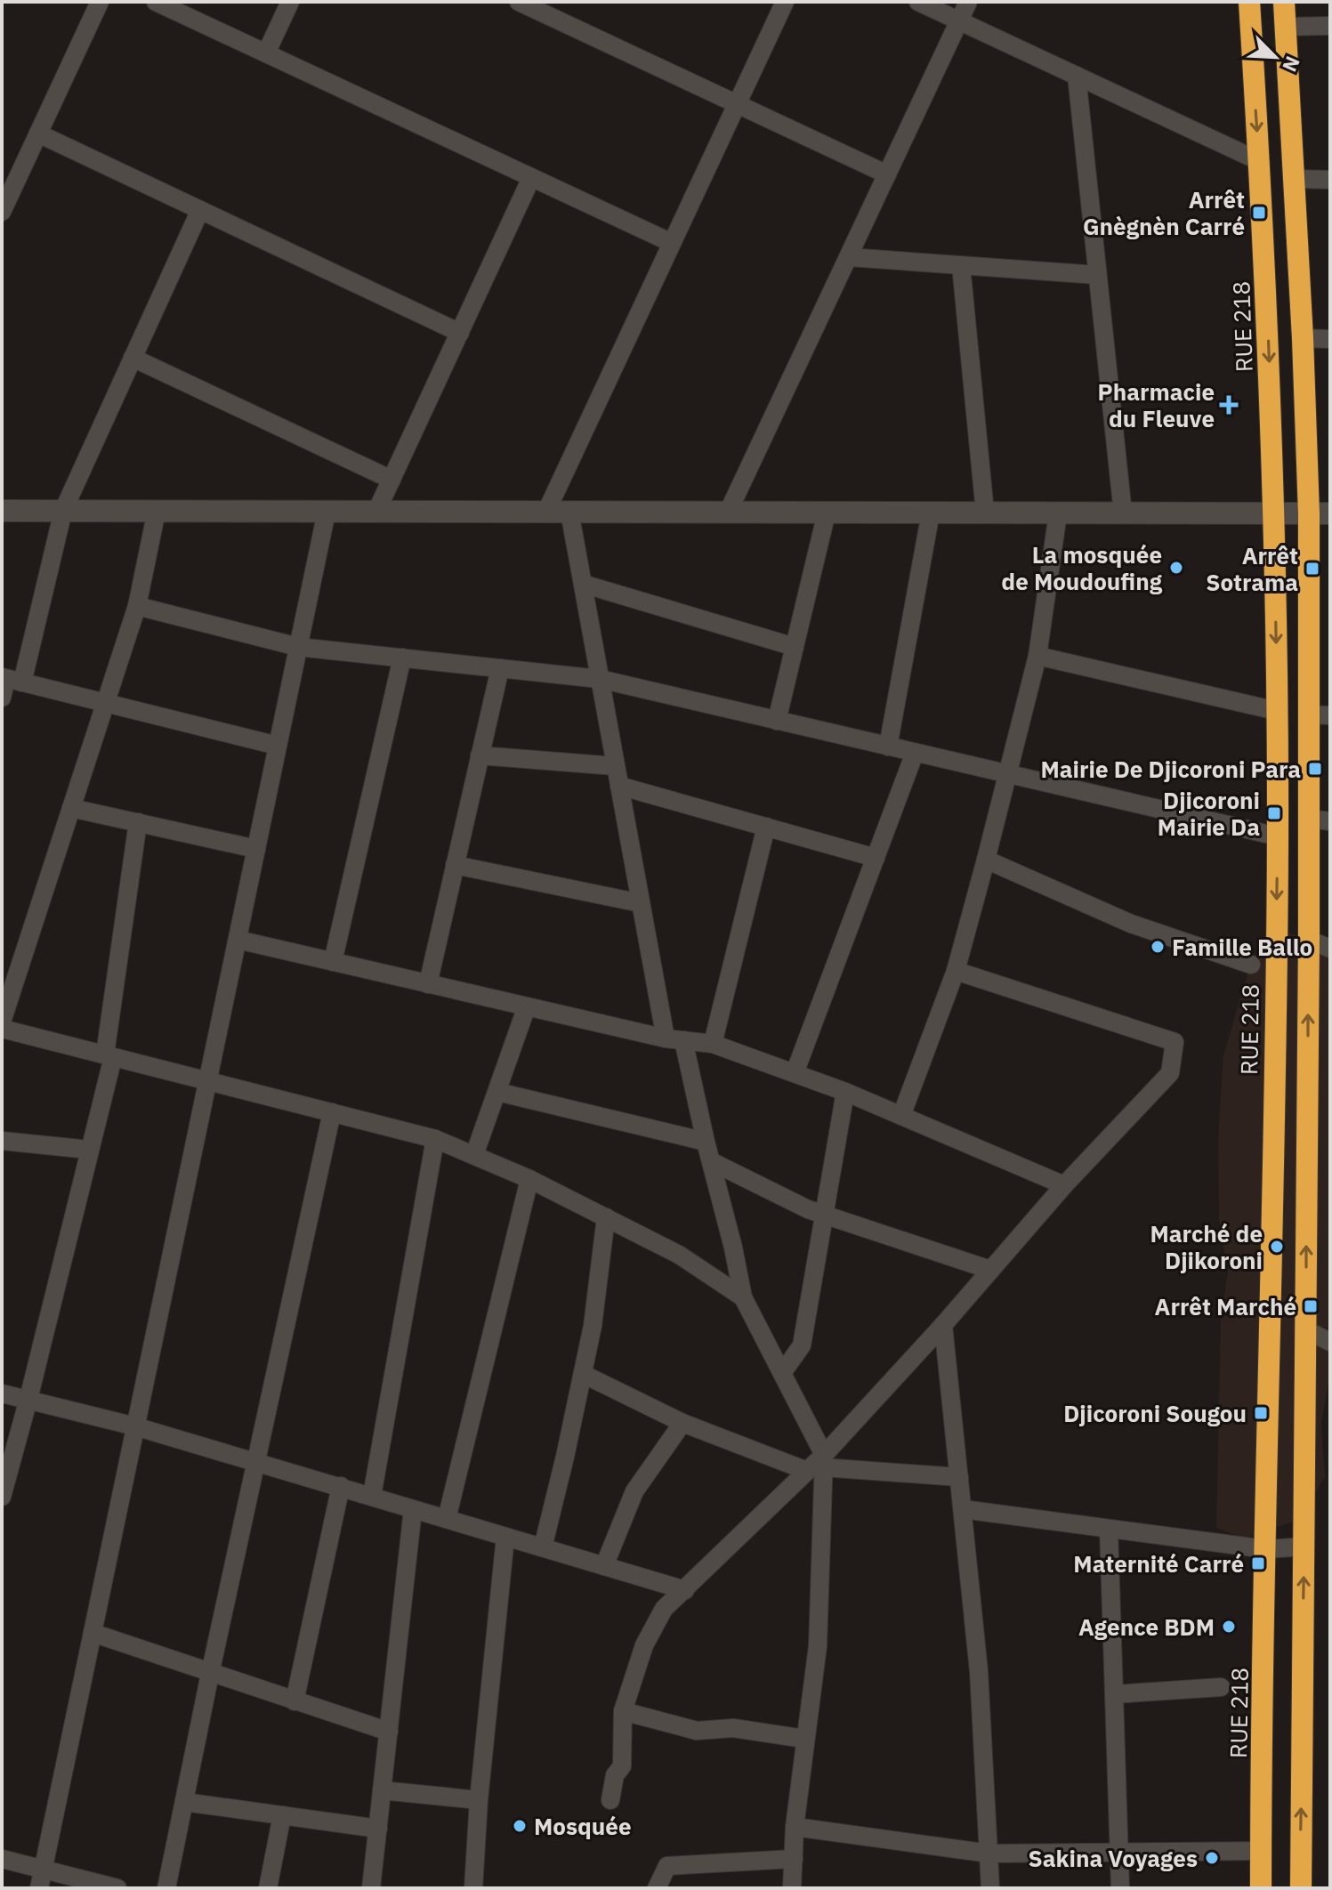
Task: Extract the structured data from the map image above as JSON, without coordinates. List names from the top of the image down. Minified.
{"streets":{"highway":["RUE 218"]},"places":{"transit":["Arrêt Gnègnèn Carré","Arrêt Sotrama","Mairie De Djicoroni Para","Djicoroni Mairie Da","Arrêt Marché","Djicoroni Sougou","Maternité Carré"],"health":["Pharmacie du Fleuve"],"other":["La mosquée de Moudoufing","Famille Ballo","Marché de Djikoroni","Agence BDM","Mosquée","Sakina Voyages"]},"north":"bottom right"}
